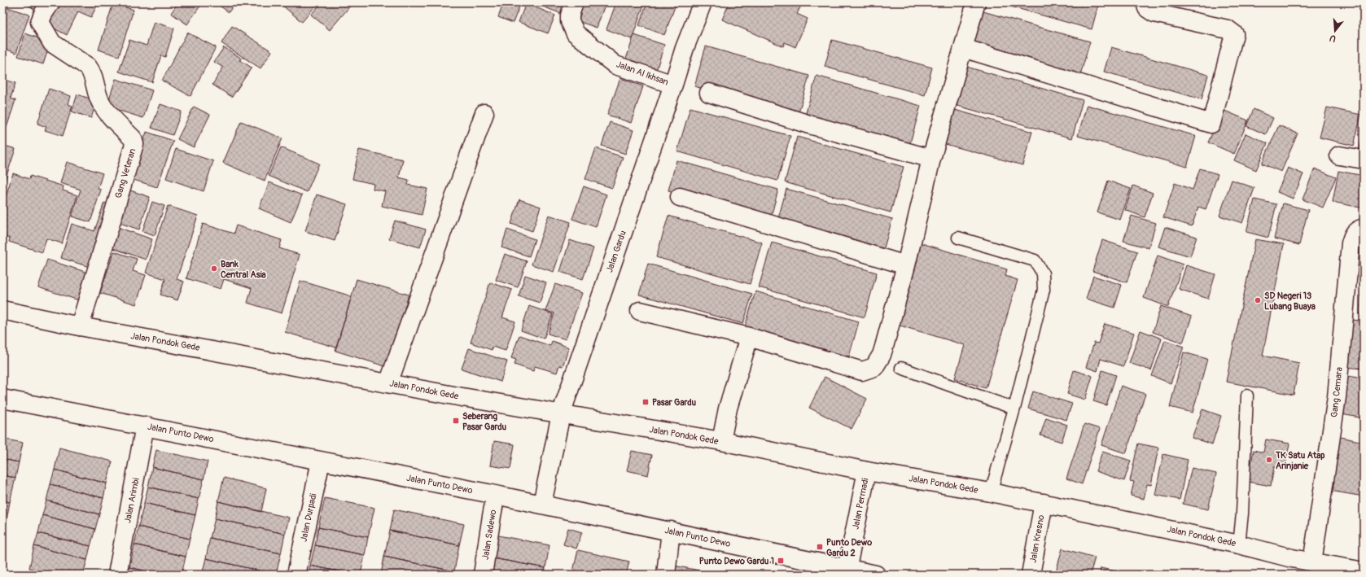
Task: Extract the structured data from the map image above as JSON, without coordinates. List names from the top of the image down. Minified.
{"streets":{"street":["Jalan Al Ikhsan","Gang Veteran","Jalan Gardu","Jalan Pondok Gede","Gang Cemara","Jalan Punto Dewo","Jalan Arimbi","Jalan Permadi","Jalan Durpadi","Jalan Sadewo","Jalan Kresno"]},"crossings":[["Jalan Al Ikhsan","Jalan Gardu"],["Gang Veteran","Jalan Pondok Gede"],["Jalan Gardu","Jalan Pondok Gede"],["Jalan Gardu","Jalan Punto Dewo"],["Jalan Pondok Gede","Gang Cemara"],["Jalan Pondok Gede","Jalan Permadi"],["Jalan Pondok Gede","Jalan Kresno"],["Jalan Punto Dewo","Jalan Arimbi"],["Jalan Punto Dewo","Jalan Permadi"],["Jalan Punto Dewo","Jalan Durpadi"],["Jalan Punto Dewo","Jalan Sadewo"]],"places":{"other":["Bank Central Asia","SD Negeri 13 Lubang Buaya","TK Satu Atap Arinjanie"],"transit":["Pasar Gardu","Seberang Pasar Gardu","Punto Dewo Gardu 2","Punto Dewo Gardu 1"]},"north":"bottom"}
